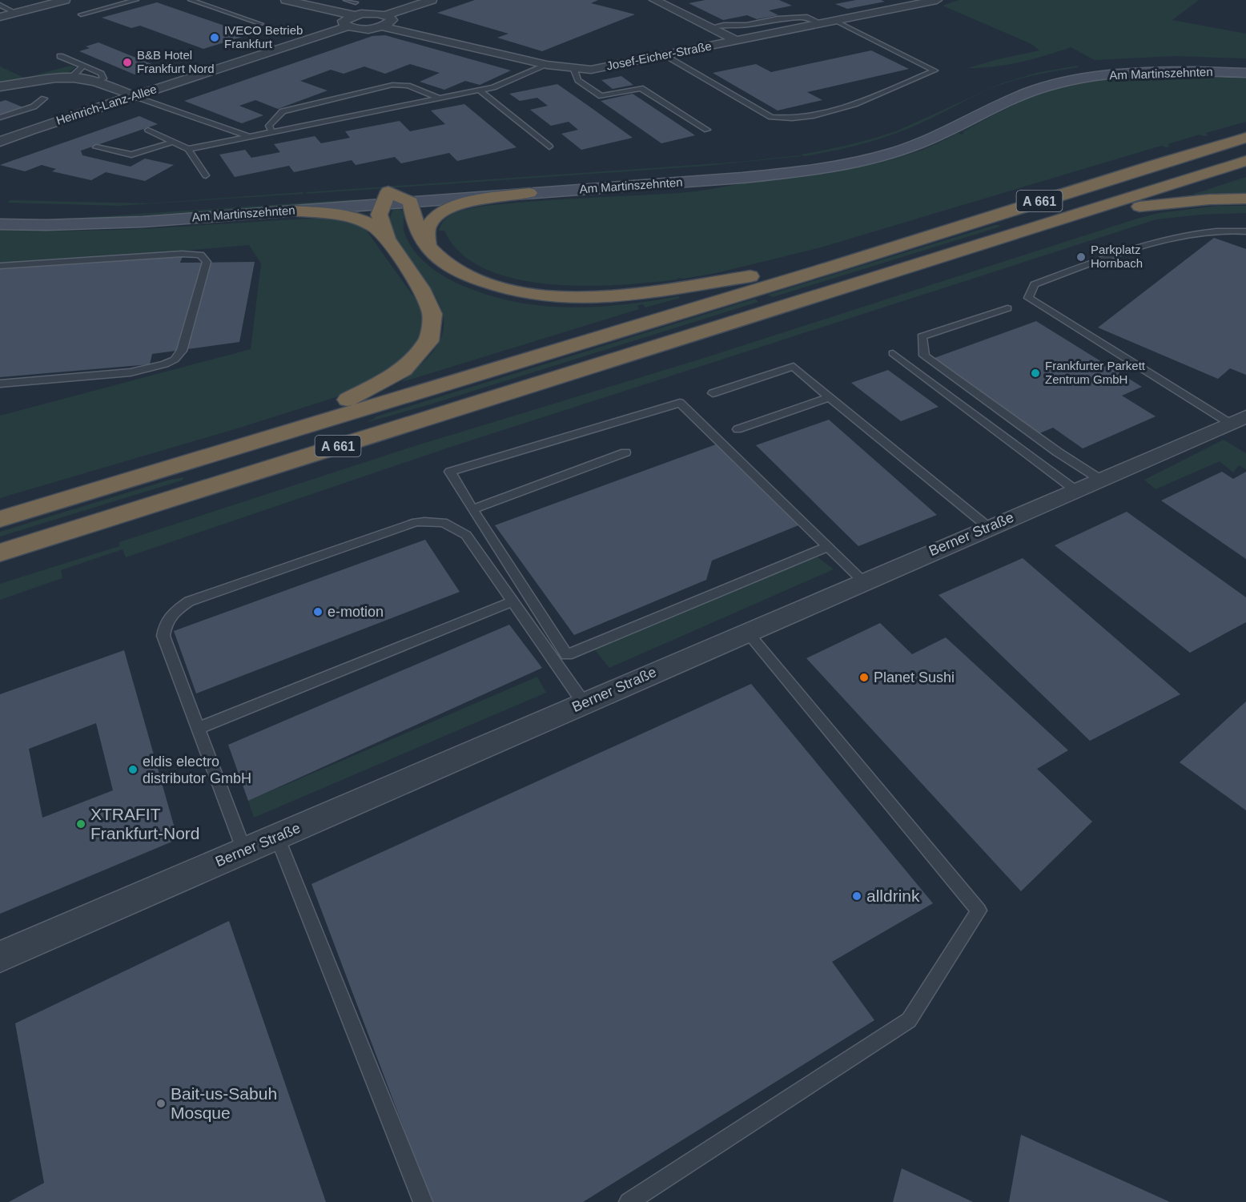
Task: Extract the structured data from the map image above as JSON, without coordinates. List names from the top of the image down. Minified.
{"streets":{"highway":["A 661"],"main road":["Am Martinszehnten"],"street":["Josef-Eicher-Straße","Heinrich-Lanz-Allee","Berner Straße"]},"crossings":[["Am Martinszehnten","A 661"]],"places":["IVECO Betrieb Frankfurt","B&B Hotel Frankfurt Nord","Parkplatz Hornbach","Frankfurter Parkett Zentrum GmbH","e-motion","Planet Sushi","eldis electro distributor GmbH","XTRAFIT Frankfurt-Nord","alldrink","Bait-us-Sabuh Mosque"]}
